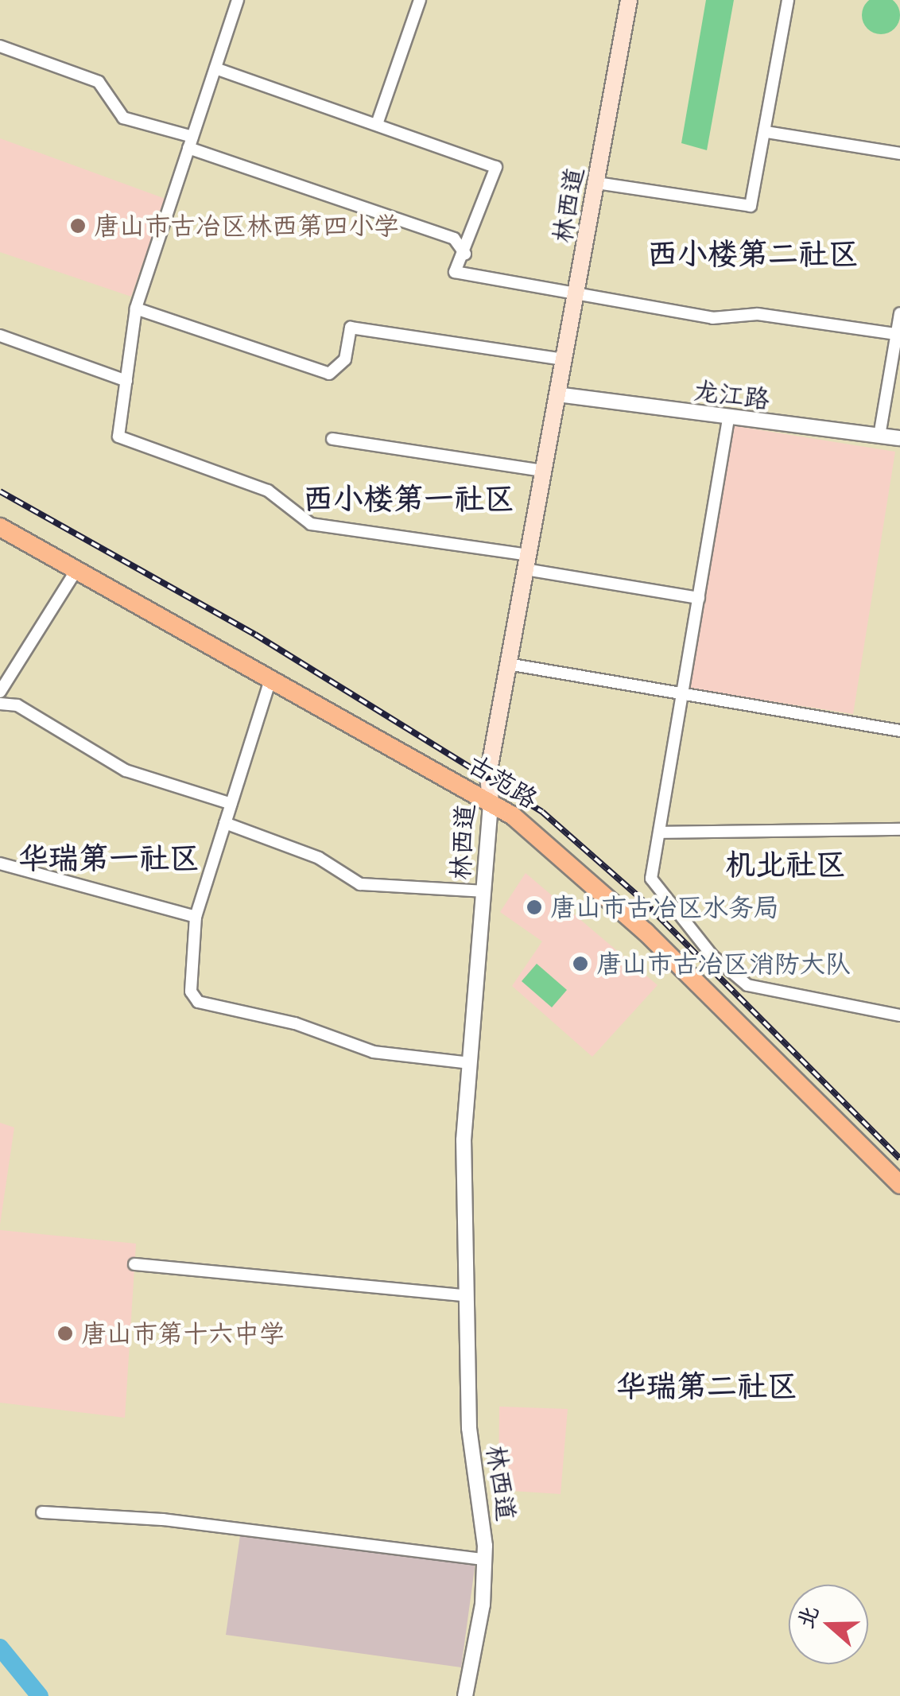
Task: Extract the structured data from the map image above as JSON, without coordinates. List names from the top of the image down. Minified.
{"streets":{"main road":["林西道","古范路"],"street":["龙江路"]},"crossings":[["林西道","龙江路"],["林西道","古范路"]],"districts":["西小楼第二社区","西小楼第一社区","华瑞第一社区","机北社区","华瑞第二社区"],"places":["唐山市古冶区林西第四小学","唐山市古冶区水务局","唐山市古冶区消防大队","唐山市第十六中学"],"north":"left"}
